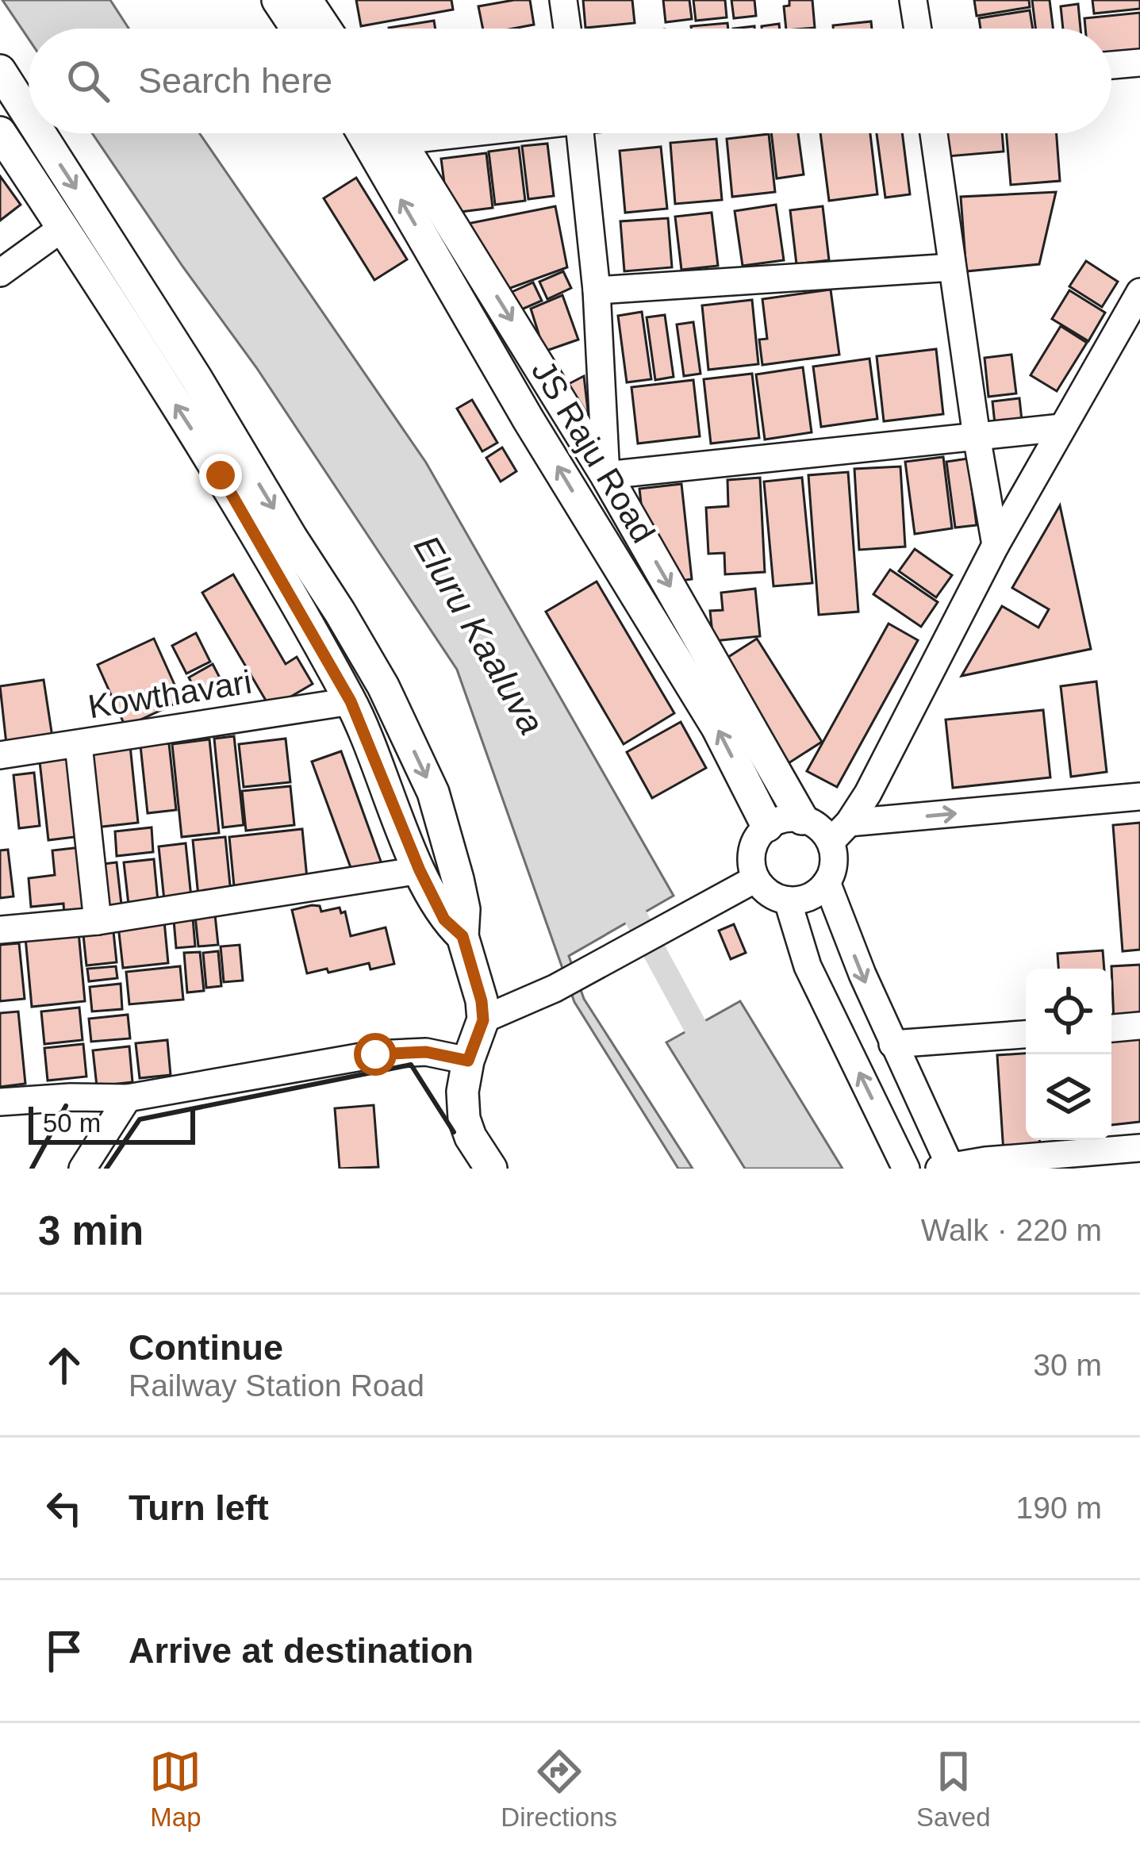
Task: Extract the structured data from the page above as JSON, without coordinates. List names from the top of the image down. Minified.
{"streets":{"main road":["JS Raju Road"],"street":["Kowthavari"]},"water":["Eluru Kaaluva"],"scale_bar":"50 m","page":{"search":"Search here","scale":"50 m","heading":["3 min","Walk · 220 m"],"list":[["Continue","Railway Station Road","30 m"],["Turn left","190 m"],"Arrive at destination"],"nav":["Map","Directions","Saved"]}}
